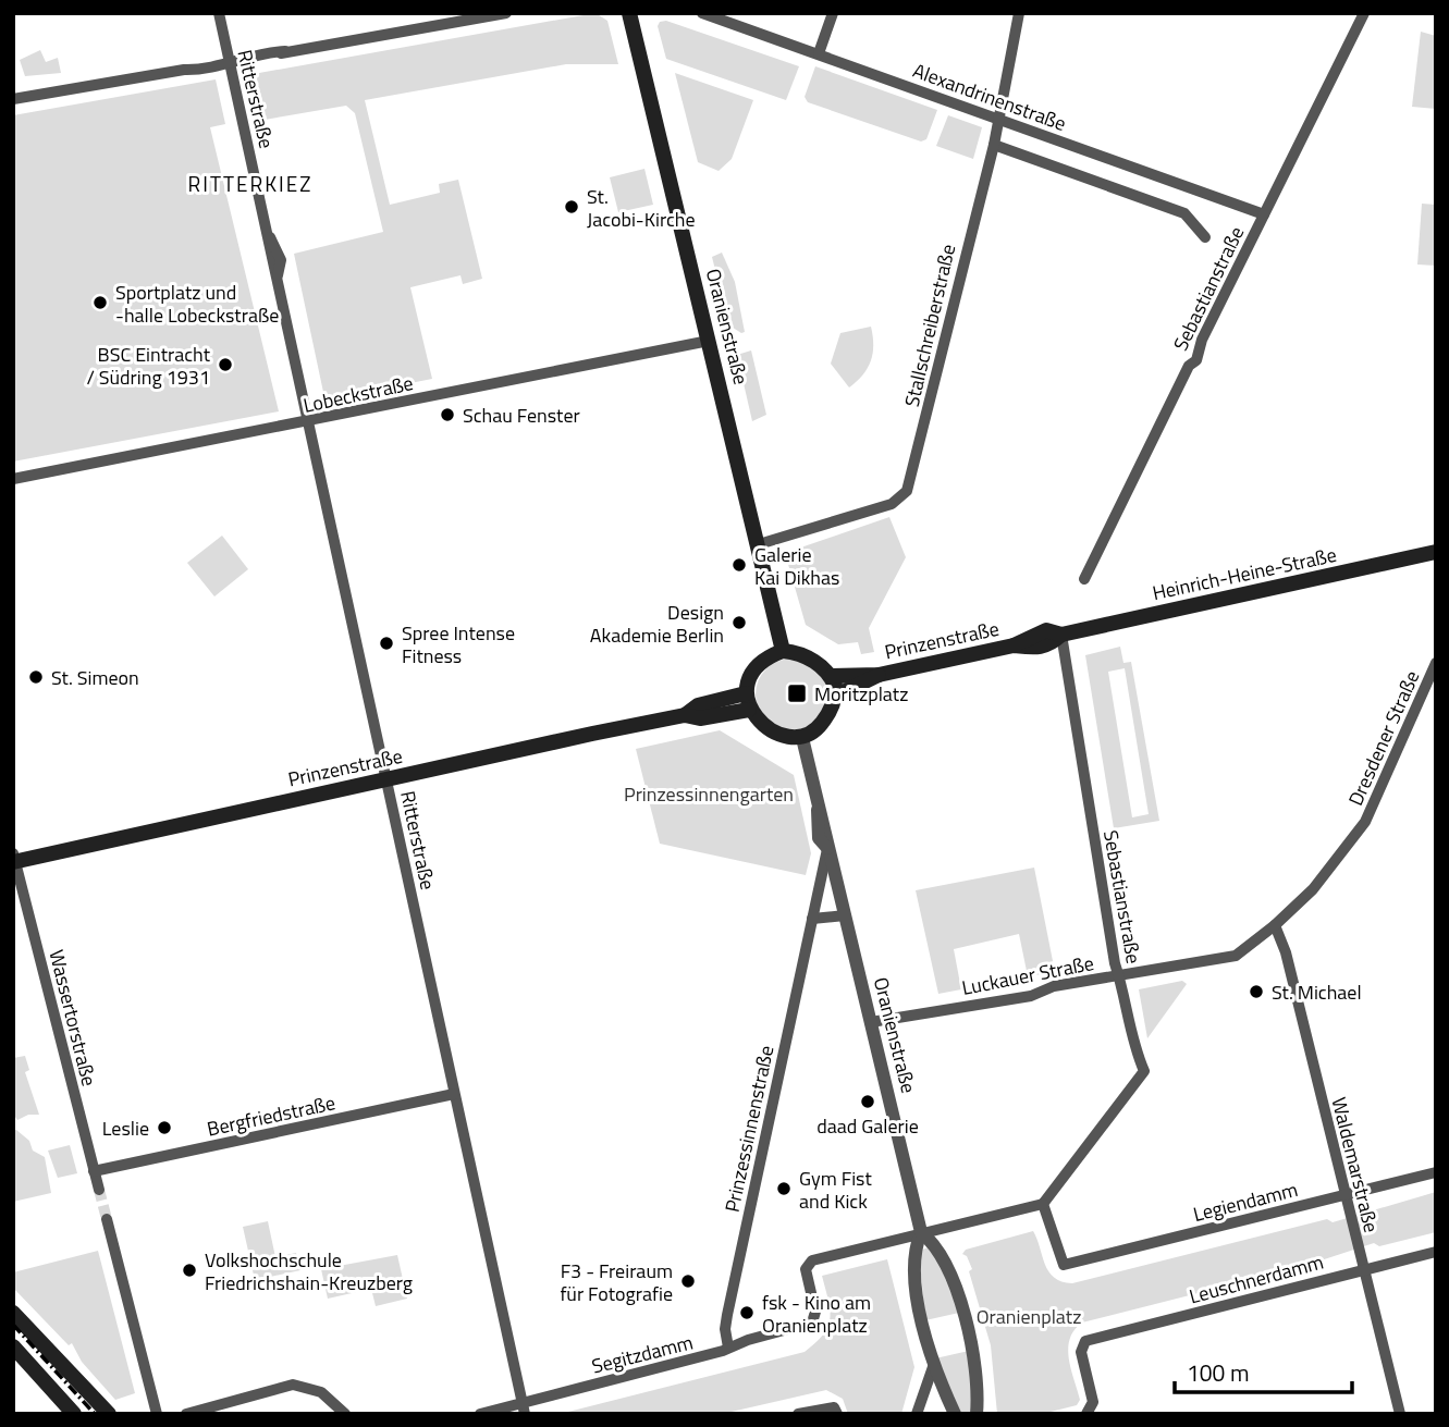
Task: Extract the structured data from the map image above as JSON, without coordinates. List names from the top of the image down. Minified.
{"streets":{"main road":["Oranienstraße","Heinrich-Heine-Straße","Prinzenstraße"],"street":["Alexandrinenstraße","Ritterstraße","Sebastianstraße","Stallschreiberstraße","Lobeckstraße","Dresdener Straße","Luckauer Straße","Wassertorstraße","Bergfriedstraße","Prinzessinnenstraße","Waldemarstraße","Legiendamm","Leuschnerdamm","Segitzdamm"]},"crossings":[["Alexandrinenstraße","Sebastianstraße"],["Alexandrinenstraße","Stallschreiberstraße"],["Ritterstraße","Lobeckstraße"],["Ritterstraße","Prinzenstraße"],["Ritterstraße","Bergfriedstraße"],["Ritterstraße","Segitzdamm"],["Sebastianstraße","Heinrich-Heine-Straße"],["Sebastianstraße","Prinzenstraße"],["Sebastianstraße","Luckauer Straße"],["Sebastianstraße","Legiendamm"],["Stallschreiberstraße","Oranienstraße"],["Oranienstraße","Lobeckstraße"],["Oranienstraße","Prinzenstraße"],["Oranienstraße","Luckauer Straße"],["Oranienstraße","Prinzessinnenstraße"],["Oranienstraße","Segitzdamm"],["Heinrich-Heine-Straße","Prinzenstraße"],["Prinzenstraße","Wassertorstraße"],["Dresdener Straße","Luckauer Straße"],["Dresdener Straße","Waldemarstraße"],["Wassertorstraße","Bergfriedstraße"],["Prinzessinnenstraße","Segitzdamm"],["Waldemarstraße","Legiendamm"],["Waldemarstraße","Leuschnerdamm"]],"districts":["RITTERKIEZ"],"parks":["Prinzessinnengarten","Oranienplatz"],"places":{"other":["St. Jacobi-Kirche","Sportplatz und -halle Lobeckstraße","BSC Eintracht / Südring 1931","Schau Fenster","Galerie Kai Dikhas","Design Akademie Berlin","Spree Intense Fitness","St. Simeon","St. Michael","daad Galerie","Leslie","Gym Fist and Kick","Volkshochschule Friedrichshain-Kreuzberg","F3 - Freiraum für Fotografie","fsk - Kino am Oranienplatz"],"transit":["Moritzplatz"]},"scale_bar":"100 m"}
